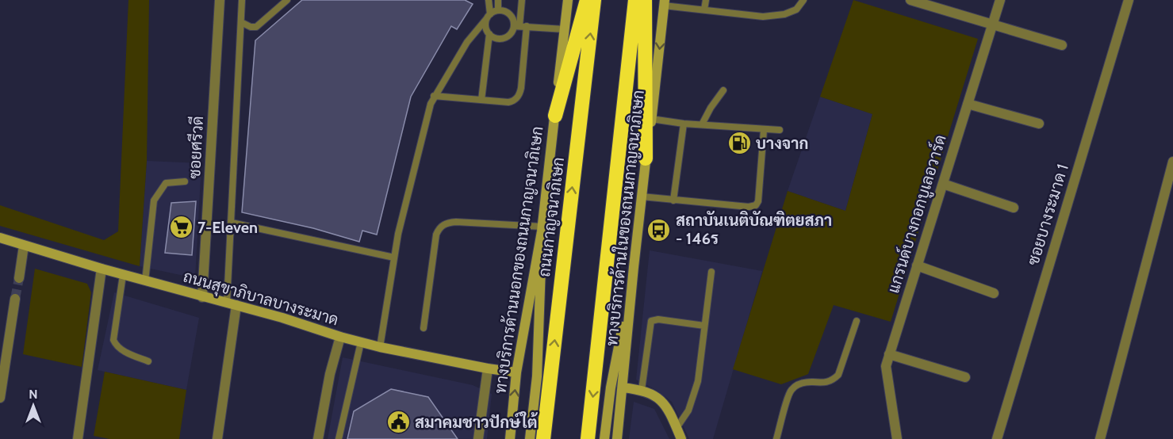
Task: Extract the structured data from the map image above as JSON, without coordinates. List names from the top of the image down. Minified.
{"streets":{"highway":["ถนนกาญจนาภิเษก"],"main road":["ทางบริการด้านในของถนนกาญจนาภิเษก","ทางบริการด้านนอกของถนนกาญจนาภิเษก","ถนนสุขาภิบาลบางระมาด"],"street":["ซอยศรีวดี","แกรนด์บางกอกบูเลอวาร์ด","ซอยบางระมาด 1"]},"crossings":[["ซอยศรีวดี","ถนนสุขาภิบาลบางระมาด"],["ทางบริการด้านนอกของถนนกาญจนาภิเษก","ถนนสุขาภิบาลบางระมาด"]],"places":{"fuel station":["บางจาก"],"supermarket":["7-Eleven"],"bus stop":["สถาบันเนติบัณฑิตยสภา - 146ร"],"public building":["สมาคมชาวปักษ์ใต้"]},"north":"top"}
